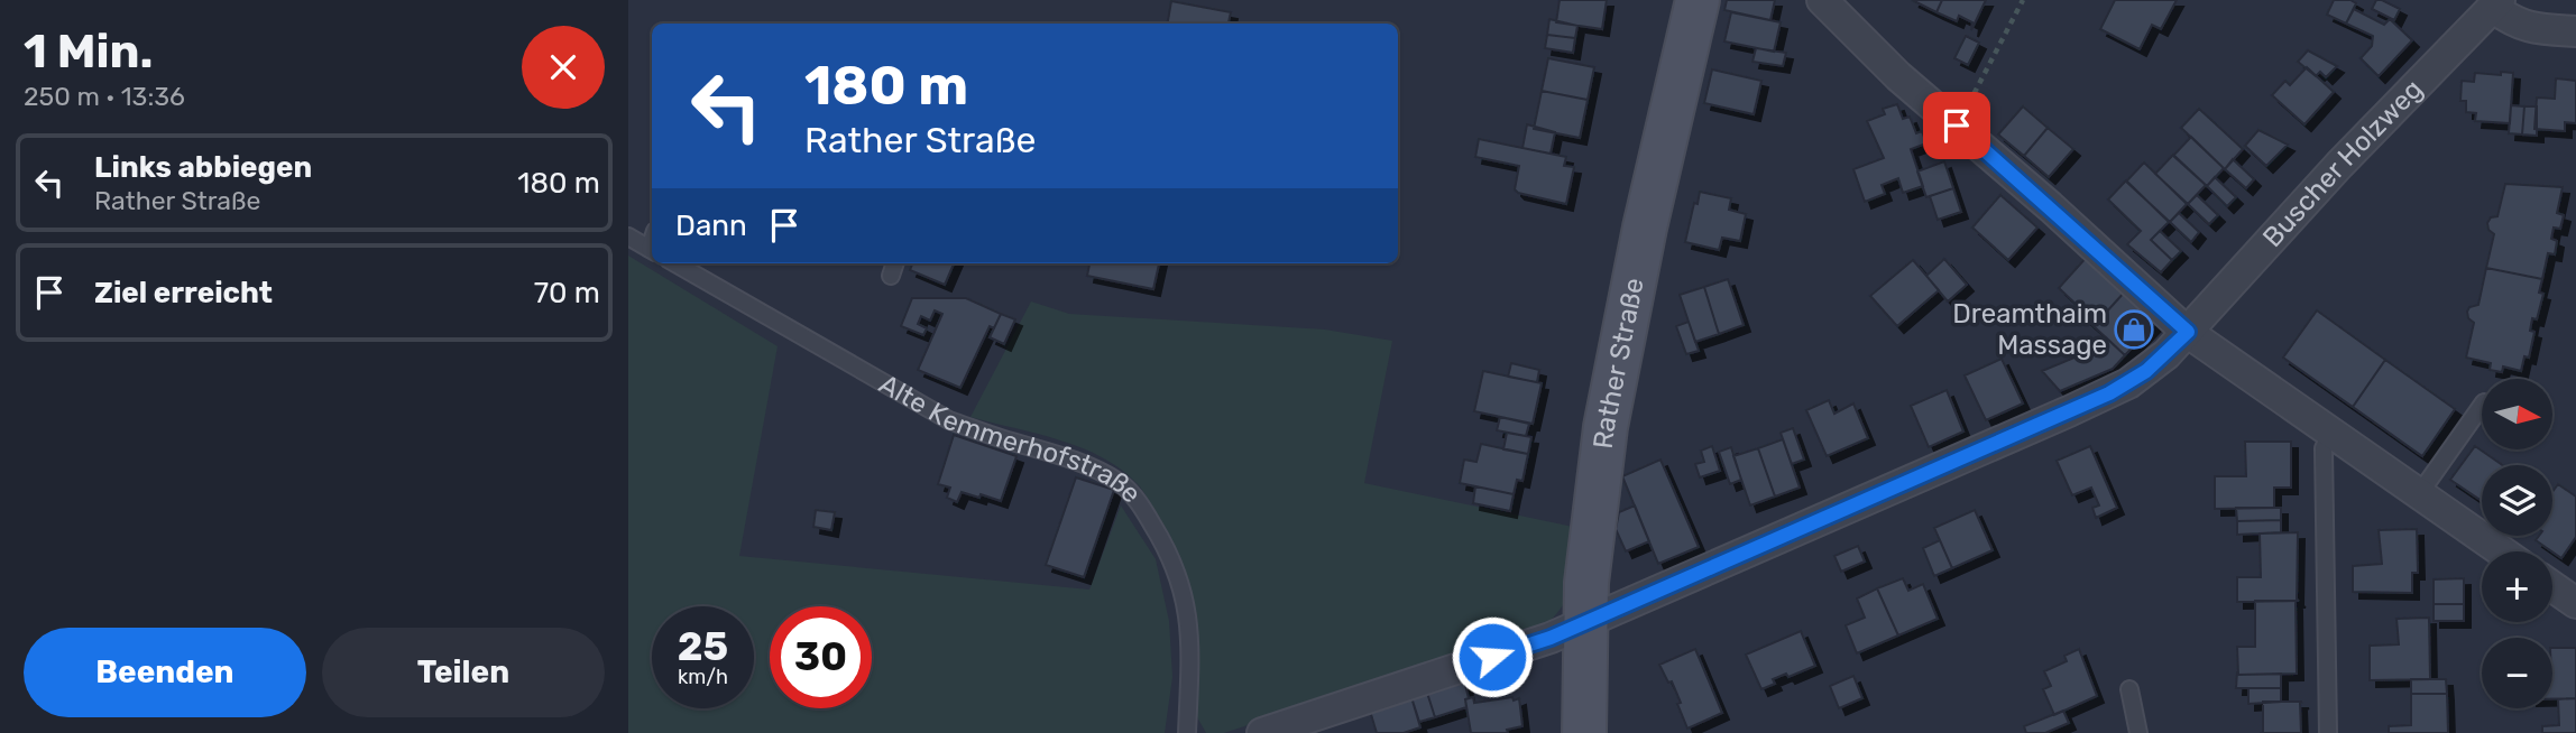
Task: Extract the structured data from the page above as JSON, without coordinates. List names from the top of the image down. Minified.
{"streets":{"street":["Buscher Holzweg","Rather Straße"],"lane":["Alte Kemmerhofstraße"]},"places":{"shop":["Dreamthaim Massage"]},"north":"right","page":{"heading":["1 Min.","250 m · 13:36"],"turn":["180 m","Rather Straße"],"list":[{"name":"Links abbiegen","note":"Rather Straße","value":"180 m"},{"name":"Ziel erreicht","value":"70 m"}],"then":"Dann","map_buttons":["+","−"],"speed":"25 km/h","limit":"30","buttons":["Beenden","Teilen"]}}
